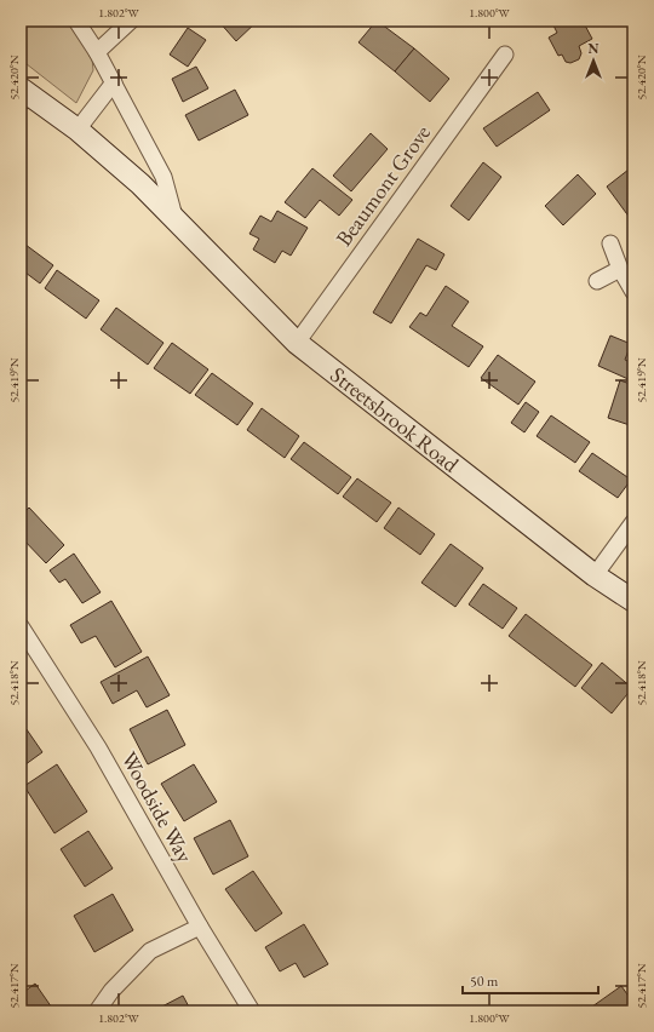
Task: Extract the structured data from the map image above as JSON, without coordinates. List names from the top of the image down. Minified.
{"streets":{"main road":["Streetsbrook Road"],"street":["Beaumont Grove","Woodside Way"]},"crossings":[["Beaumont Grove","Streetsbrook Road"]],"scale_bar":"50 m","north":"top","coordinates":["1.802°W","1.800°W","52.420°N","52.419°N","52.418°N","52.417°N"]}
